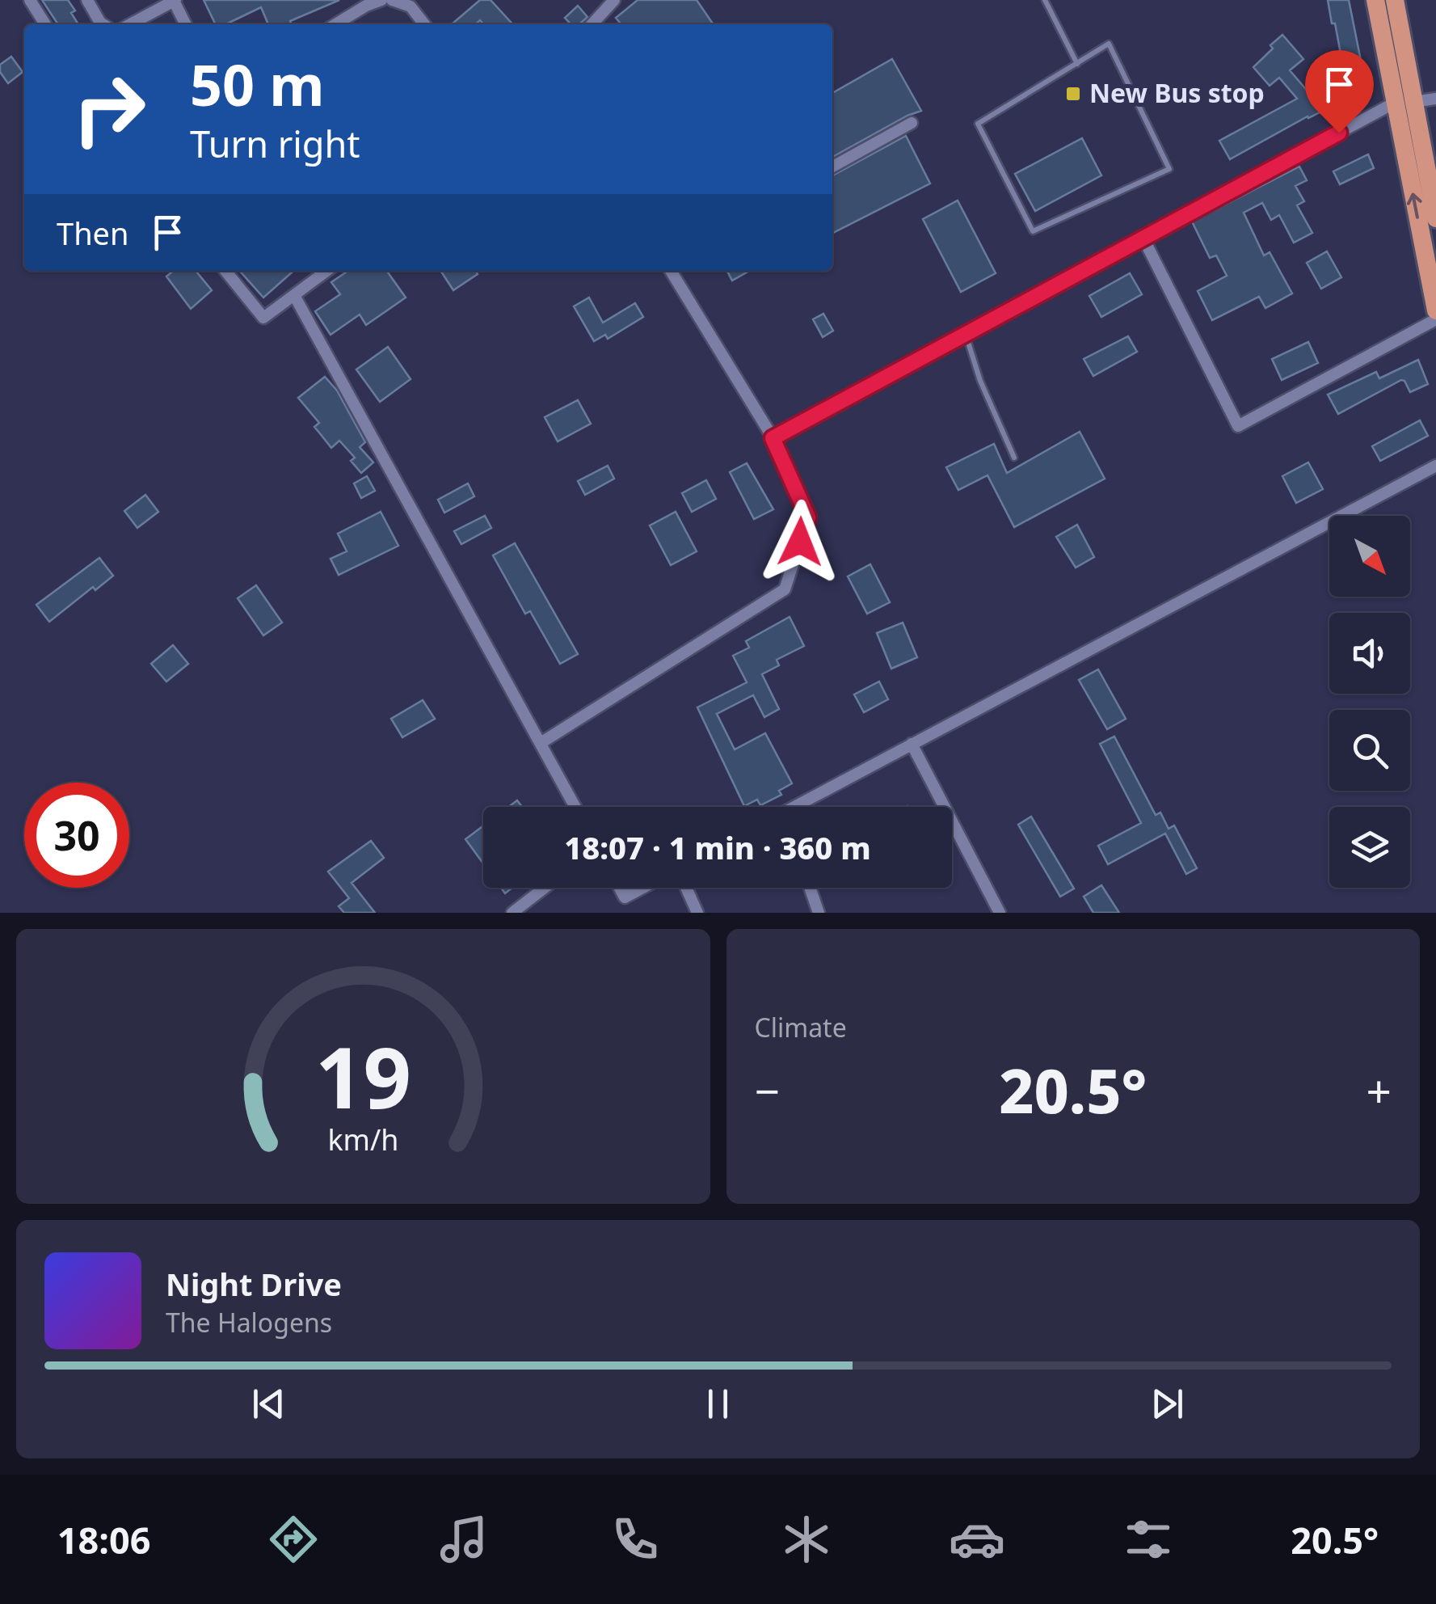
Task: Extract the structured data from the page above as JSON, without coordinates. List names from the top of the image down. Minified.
{"places":{"transit":["New Bus stop"]},"north":"bottom right","page":{"turn":["50 m","Turn right"],"then":"Then","limit":"30","trip":"18:07 · 1 min · 360 m","tile":"Climate","heat":["−","20.5°","+"],"song":["Night Drive","The Halogens"],"tabs":["18:06","20.5°"],"gauge":["19","km/h"]}}
